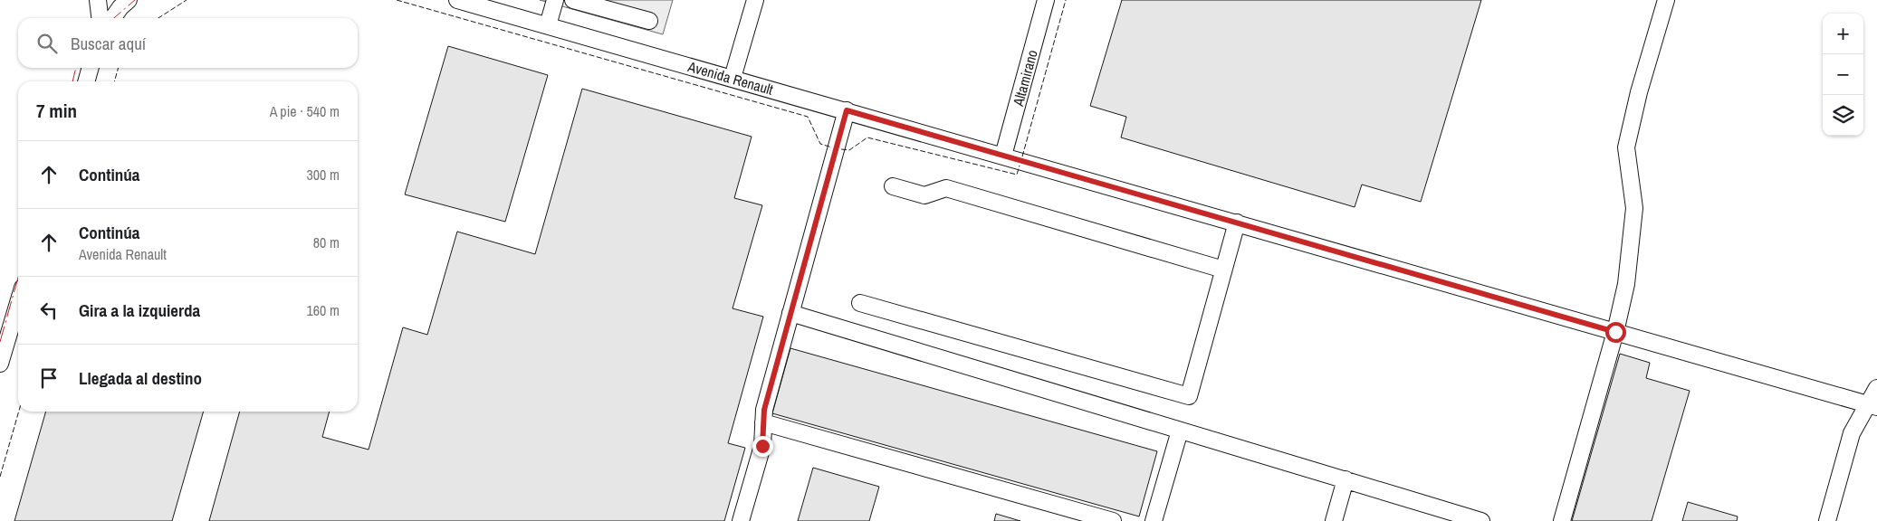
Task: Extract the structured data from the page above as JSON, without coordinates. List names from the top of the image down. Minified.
{"streets":{"street":["Avenida Renault","Altamirano"]},"crossings":[["Avenida Renault","Altamirano"]],"page":{"map_buttons":["+","−"],"search":"Buscar aquí","heading":["7 min","A pie · 540 m"],"list":[["Continúa","300 m"],["Continúa","Avenida Renault","80 m"],["Gira a la izquierda","160 m"],"Llegada al destino"]}}
